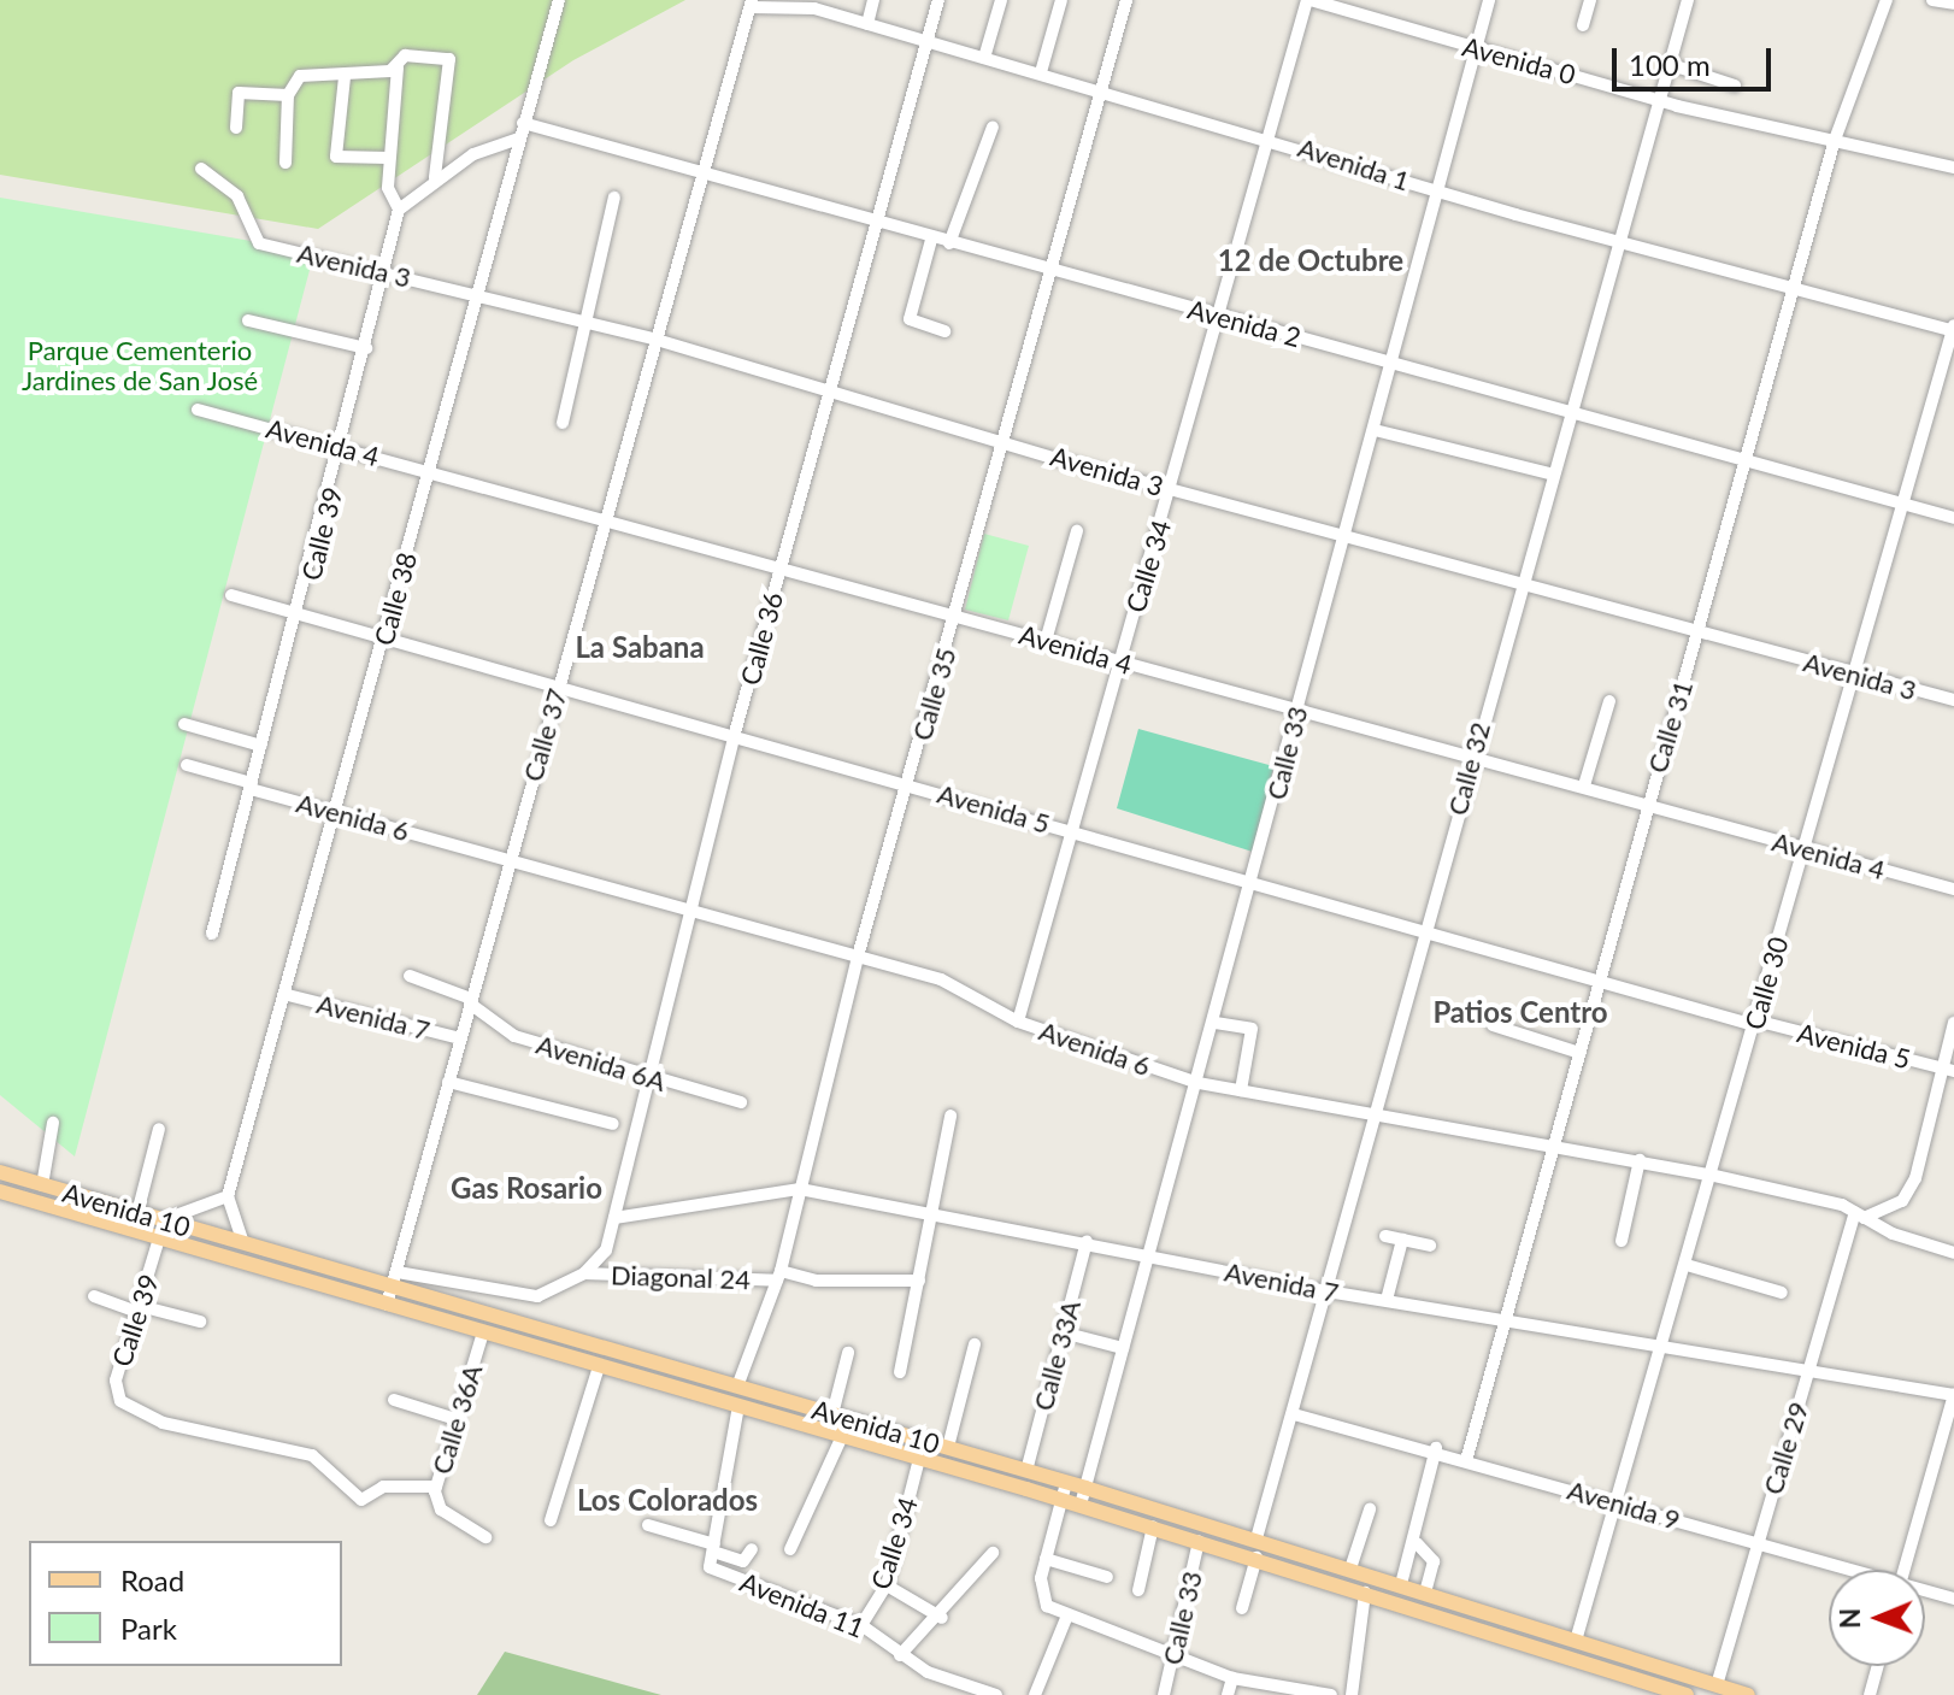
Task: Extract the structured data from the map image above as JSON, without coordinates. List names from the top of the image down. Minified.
{"streets":{"main road":["Avenida 10"],"street":["Avenida 0","Avenida 1","Avenida 3","Avenida 2","Avenida 4","Calle 39","Calle 34","Calle 38","Calle 36","Calle 35","Calle 31","Calle 37","Calle 33","Calle 32","Avenida 5","Avenida 6","Calle 30","Avenida 7","Avenida 6A","Diagonal 24","Calle 33A","Calle 36A","Calle 29","Avenida 9","Avenida 11"]},"crossings":[["Avenida 0","Calle 34"],["Avenida 0","Calle 31"],["Avenida 0","Calle 33"],["Avenida 0","Calle 32"],["Avenida 1","Calle 34"],["Avenida 1","Calle 36"],["Avenida 1","Calle 35"],["Avenida 1","Calle 31"],["Avenida 1","Calle 37"],["Avenida 1","Calle 33"],["Avenida 1","Calle 32"],["Avenida 1","Calle 30"],["Avenida 3","Calle 39"],["Avenida 3","Calle 34"],["Avenida 3","Calle 38"],["Avenida 3","Calle 36"],["Avenida 3","Calle 35"],["Avenida 3","Calle 31"],["Avenida 3","Calle 37"],["Avenida 3","Calle 33"],["Avenida 3","Calle 32"],["Avenida 3","Calle 30"],["Avenida 2","Calle 34"],["Avenida 2","Calle 38"],["Avenida 2","Calle 36"],["Avenida 2","Calle 35"],["Avenida 2","Calle 31"],["Avenida 2","Calle 37"],["Avenida 2","Calle 33"],["Avenida 2","Calle 32"],["Avenida 2","Calle 30"],["Avenida 4","Calle 39"],["Avenida 4","Calle 34"],["Avenida 4","Calle 38"],["Avenida 4","Calle 36"],["Avenida 4","Calle 35"],["Avenida 4","Calle 31"],["Avenida 4","Calle 37"],["Avenida 4","Calle 33"],["Avenida 4","Calle 32"],["Avenida 4","Calle 30"],["Calle 39","Avenida 5"],["Calle 39","Avenida 6"],["Calle 39","Avenida 10"],["Calle 39","Calle 36A"],["Calle 34","Avenida 5"],["Calle 34","Avenida 6"],["Calle 34","Avenida 10"],["Calle 34","Avenida 11"],["Calle 38","Avenida 5"],["Calle 38","Avenida 6"],["Calle 38","Avenida 7"],["Calle 36","Avenida 5"],["Calle 36","Avenida 6"],["Calle 36","Avenida 7"],["Calle 36","Avenida 6A"],["Calle 36","Diagonal 24"],["Calle 35","Avenida 5"],["Calle 35","Avenida 6"],["Calle 35","Avenida 7"],["Calle 35","Avenida 10"],["Calle 35","Diagonal 24"],["Calle 31","Avenida 5"],["Calle 31","Avenida 6"],["Calle 31","Avenida 7"],["Calle 31","Avenida 9"],["Calle 37","Avenida 5"],["Calle 37","Avenida 6"],["Calle 37","Avenida 7"],["Calle 37","Avenida 6A"],["Calle 37","Avenida 10"],["Calle 33","Avenida 5"],["Calle 33","Avenida 6"],["Calle 33","Avenida 7"],["Calle 33","Avenida 10"],["Calle 32","Avenida 5"],["Calle 32","Avenida 6"],["Calle 32","Avenida 7"],["Calle 32","Avenida 10"],["Calle 32","Avenida 9"],["Avenida 5","Calle 30"],["Avenida 6","Calle 30"],["Avenida 6","Calle 29"],["Calle 30","Avenida 7"],["Calle 30","Avenida 10"],["Calle 30","Avenida 9"],["Avenida 7","Calle 33A"],["Avenida 7","Calle 29"],["Avenida 10","Calle 33A"],["Avenida 10","Calle 36A"],["Avenida 10","Calle 29"],["Calle 29","Avenida 9"]],"districts":["12 de Octubre","La Sabana","Patios Centro","Gas Rosario","Los Colorados"],"parks":["Parque Cementerio Jardines de San José"],"legend":["Road","Park"],"scale_bar":"100 m","north":"left"}
